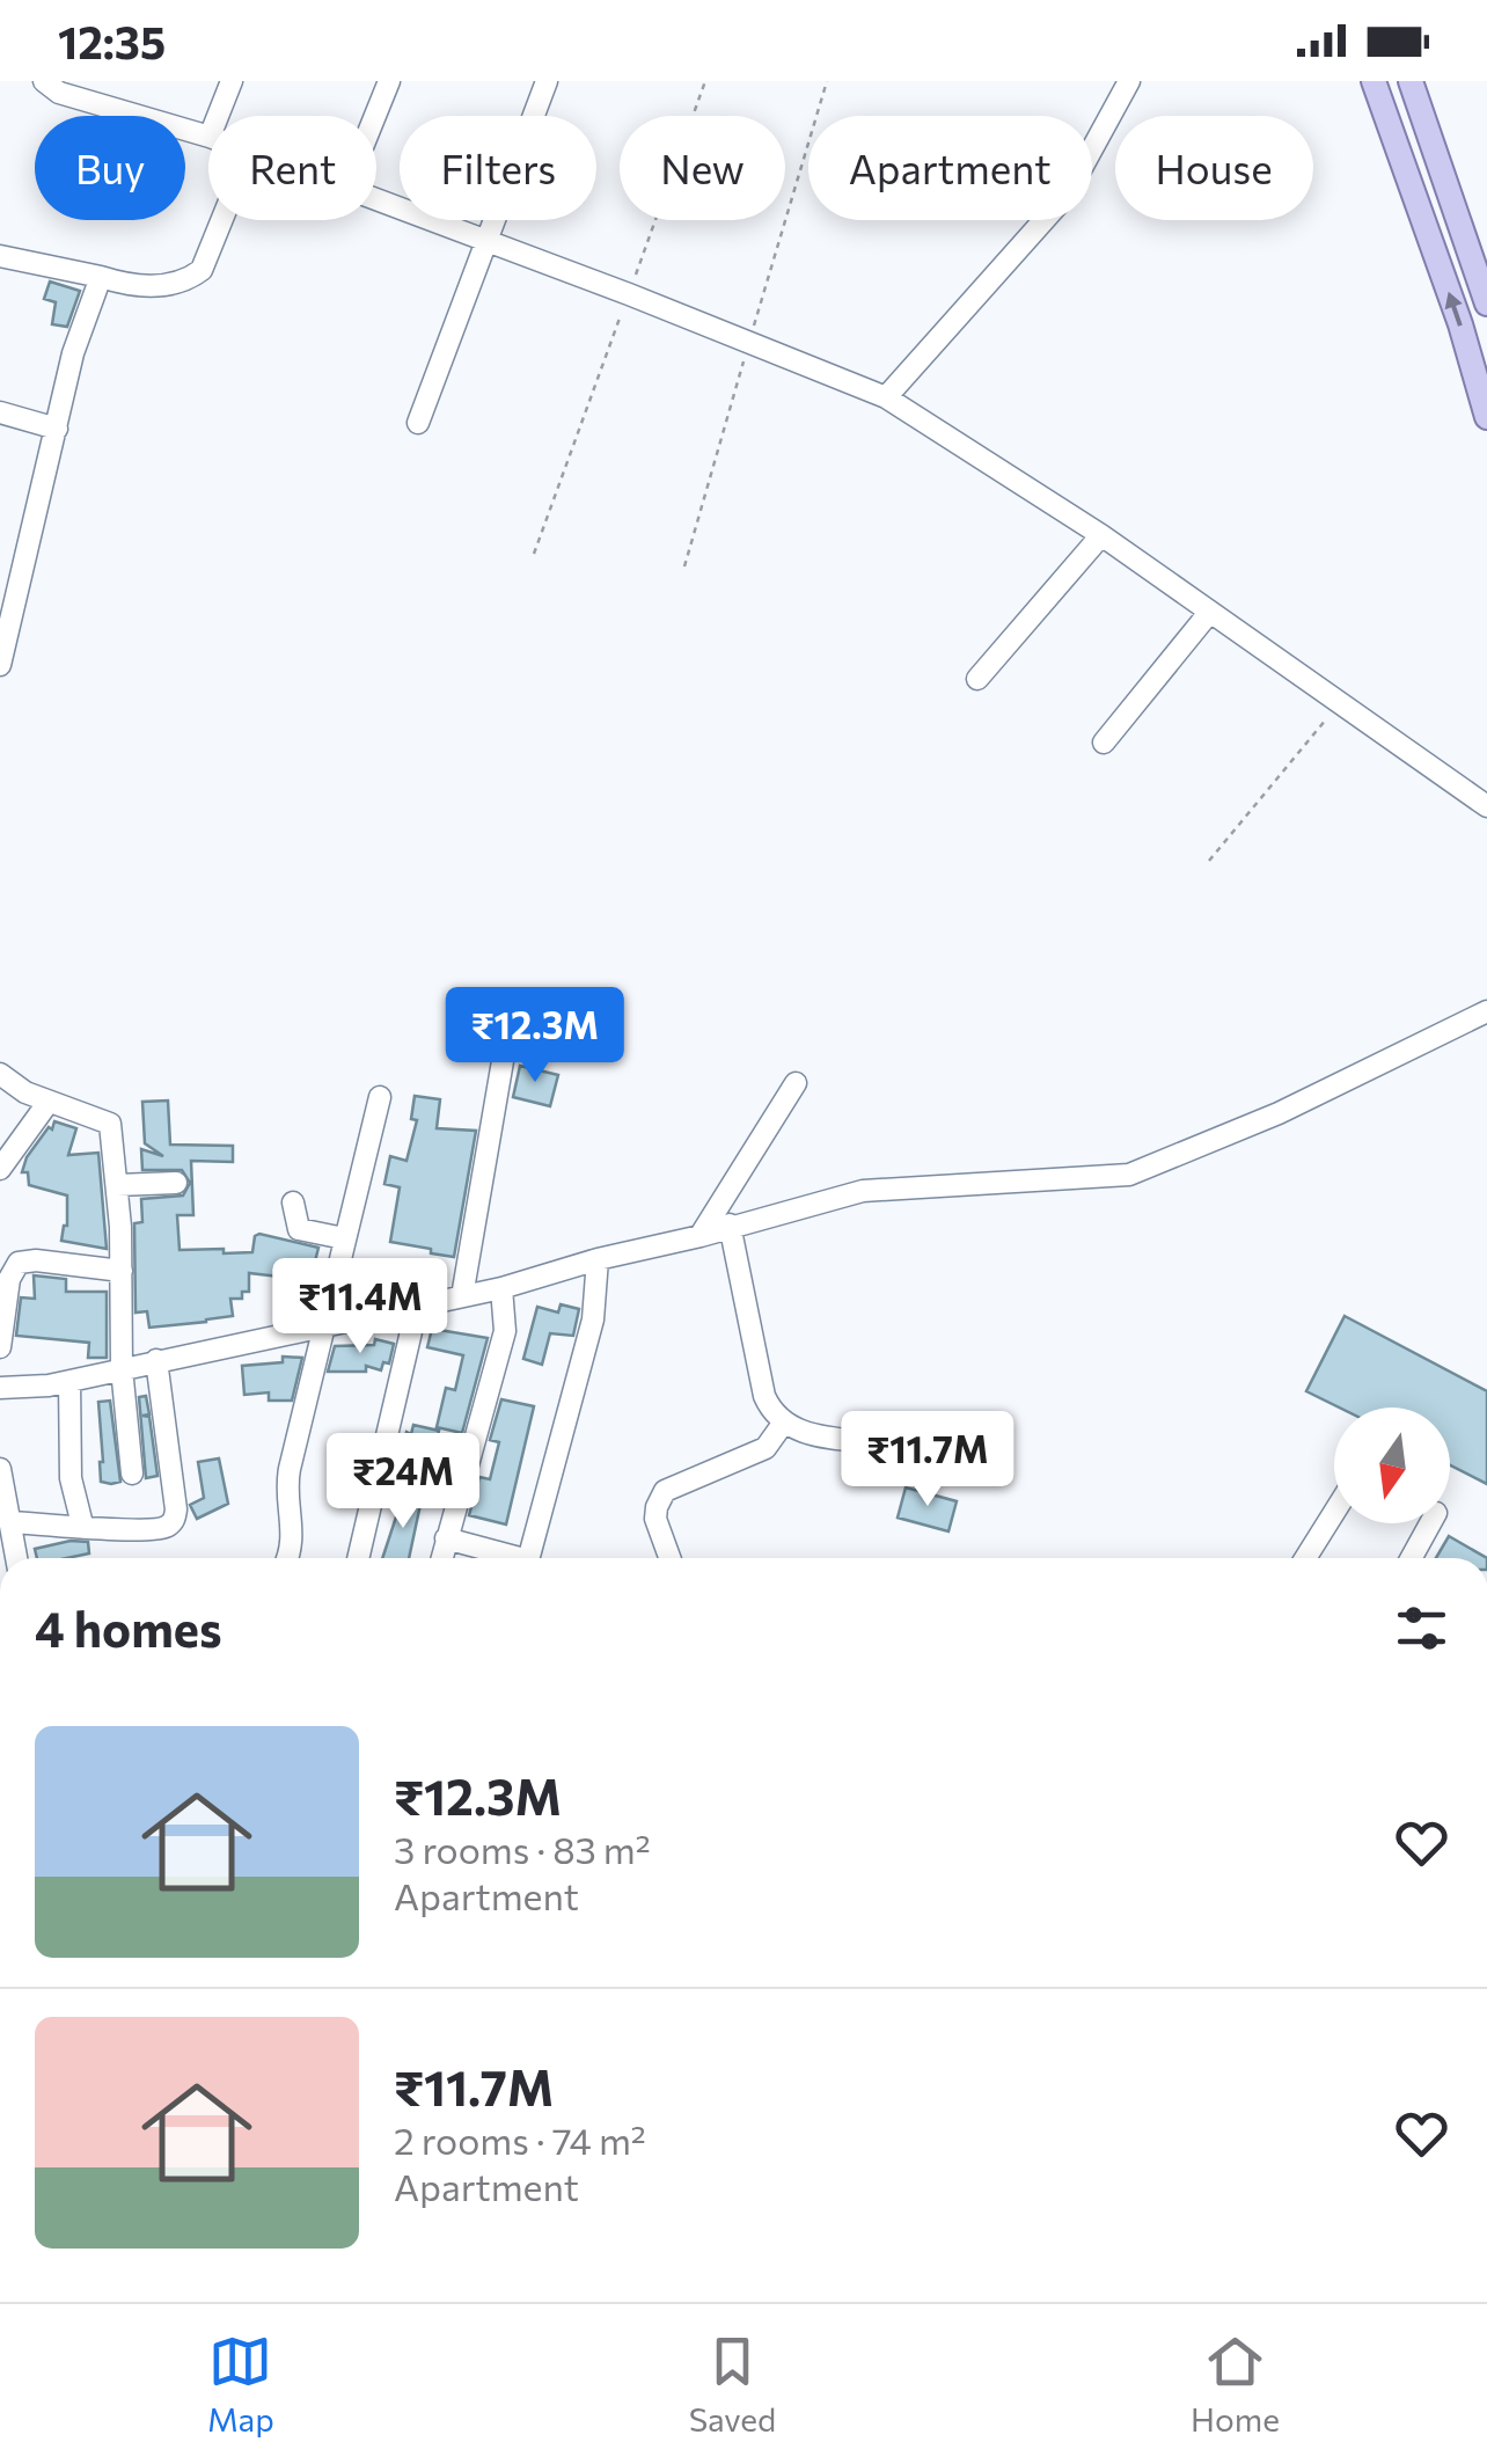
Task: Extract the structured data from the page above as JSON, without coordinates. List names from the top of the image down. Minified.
{"north":"bottom","page":{"status":"12:35","chip":["Buy","Rent","Filters","New","Apartment","House"],"price":["₹12.3M","₹11.4M","₹11.7M","₹24M"],"heading":"4 homes","list":[{"name":"₹12.3M","note":"3 rooms · 83 m² · Apartment"},{"name":"₹11.7M","note":"2 rooms · 74 m² · Apartment"}],"tabs":["Map","Saved","Home"]}}
